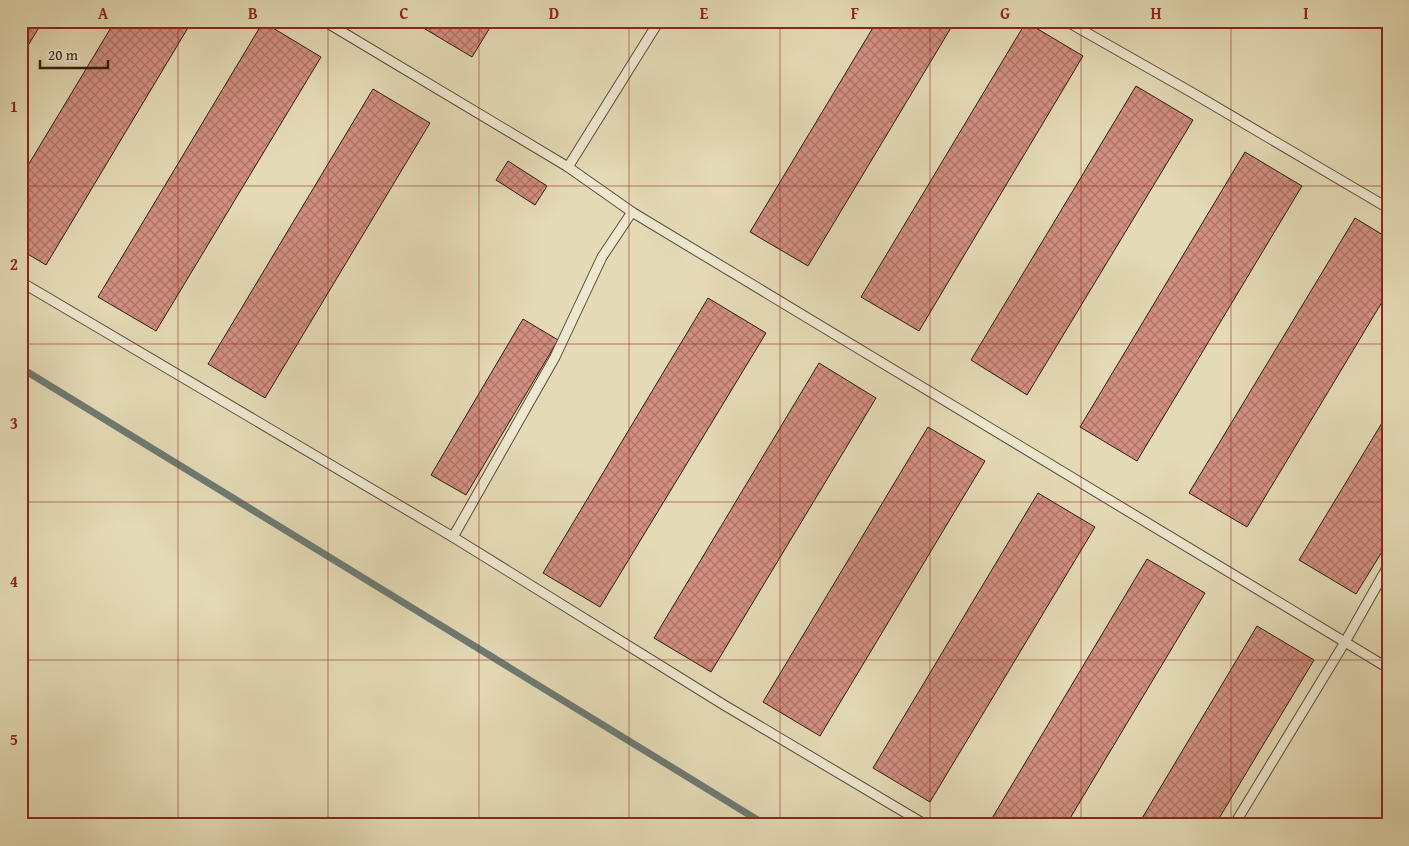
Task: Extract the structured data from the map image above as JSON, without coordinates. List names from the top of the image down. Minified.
{"scale_bar":"20 m","grid":{"columns":["A","B","C","D","E","F","G","H","I"],"rows":["1","2","3","4","5"]}}
